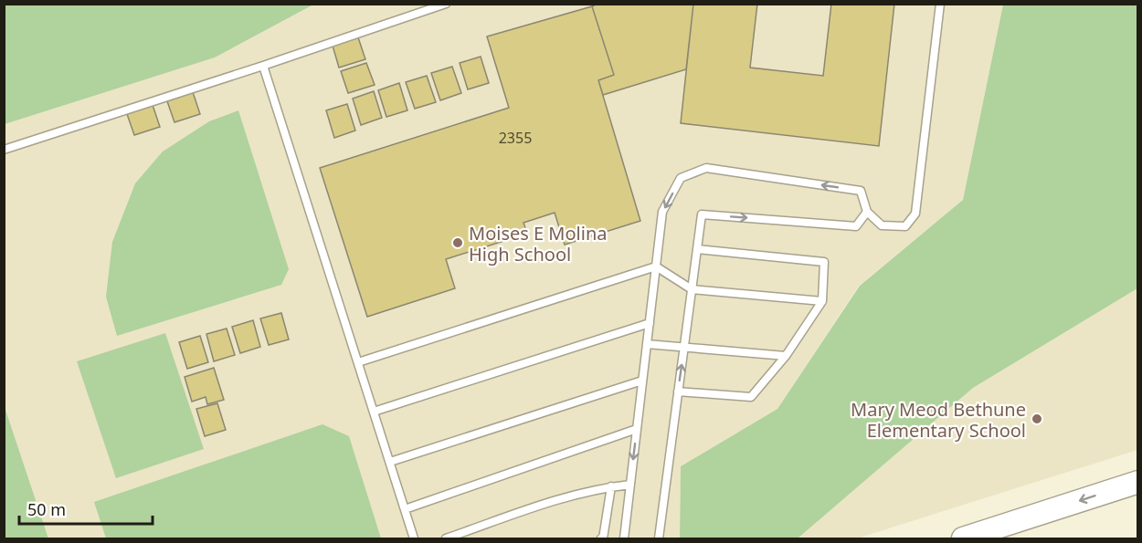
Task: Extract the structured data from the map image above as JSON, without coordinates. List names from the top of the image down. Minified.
{"places":["Moises E Molina High School","Mary Meod Bethune Elementary School"],"house_numbers":["2355"],"scale_bar":"50 m"}
